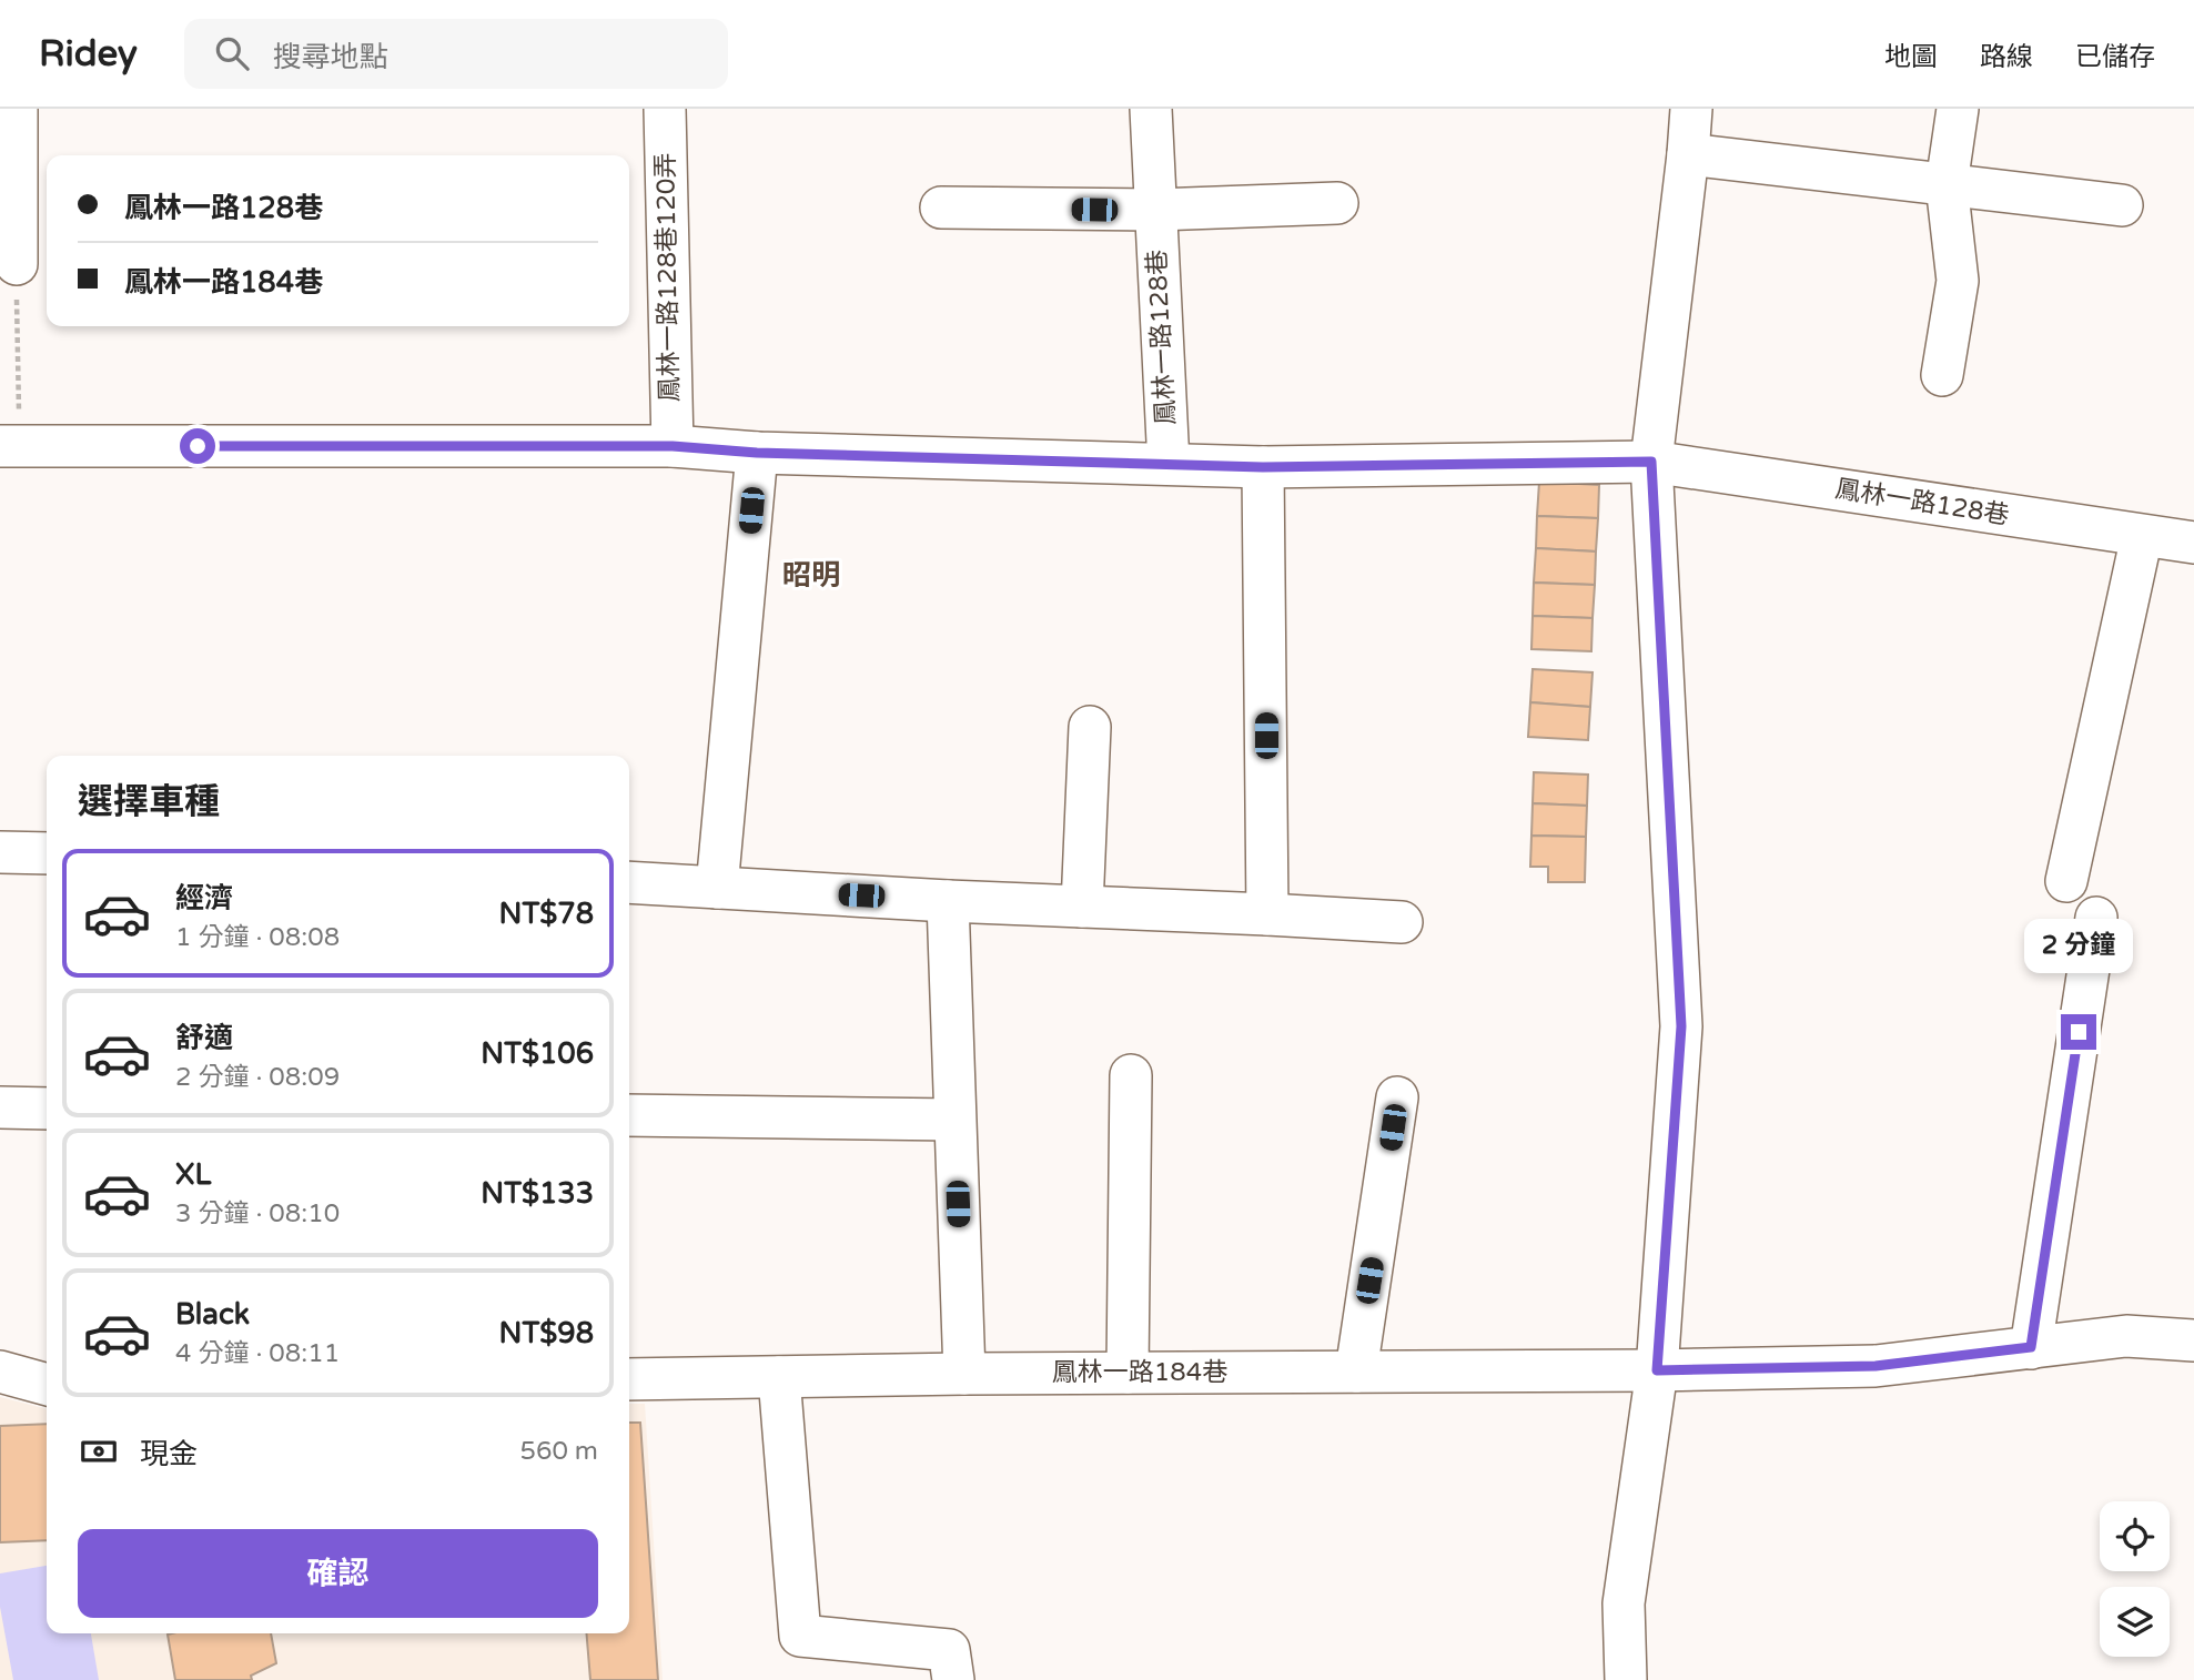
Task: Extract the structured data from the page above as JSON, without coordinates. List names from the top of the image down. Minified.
{"streets":{"street":["鳳林一路128巷120弄","鳳林一路128巷","鳳林一路184巷"]},"crossings":[["鳳林一路128巷120弄","鳳林一路128巷"]],"districts":["昭明"],"page":{"header":"Ridey","search":"搜尋地點","nav":["地圖","路線","已儲存"],"banner":["鳳林一路128巷","鳳林一路184巷"],"heading":"選擇車種","list":[{"name":"經濟","note":"1 分鐘 · 08:08","value":"NT$78"},{"name":"舒適","note":"2 分鐘 · 08:09","value":"NT$106"},{"name":"XL","note":"3 分鐘 · 08:10","value":"NT$133"},{"name":"Black","note":"4 分鐘 · 08:11","value":"NT$98"}],"bubble":"2 分鐘","pay":["現金","560 m"],"buttons":"確認"}}
